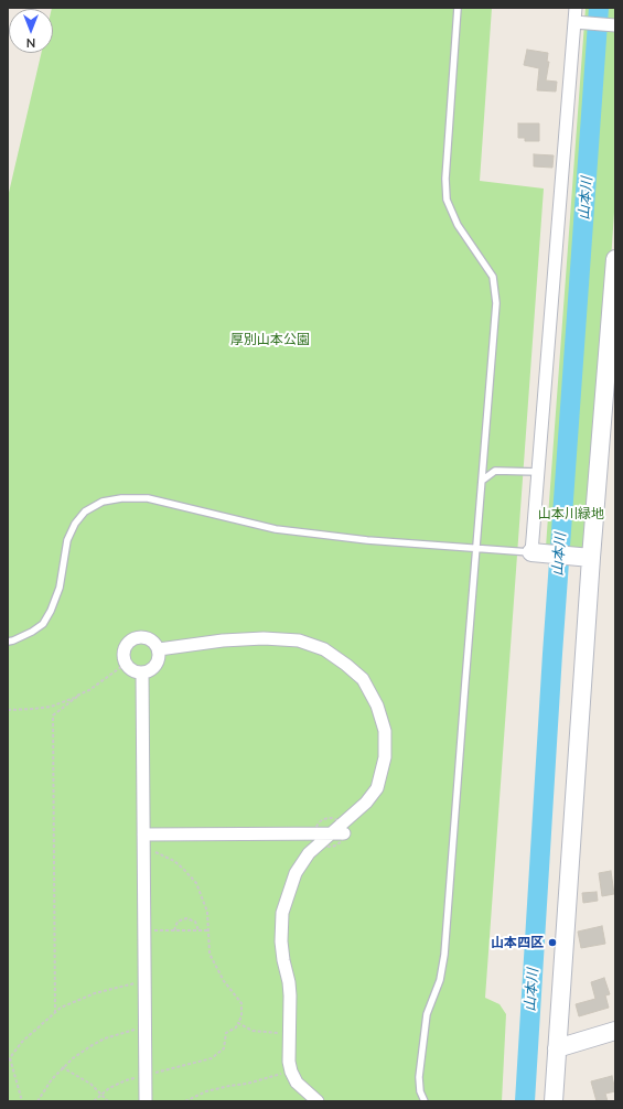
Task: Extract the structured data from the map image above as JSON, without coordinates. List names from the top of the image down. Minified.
{"water":["山本川"],"parks":["厚別山本公園","山本川緑地"],"places":["山本四区"],"north":"bottom"}
